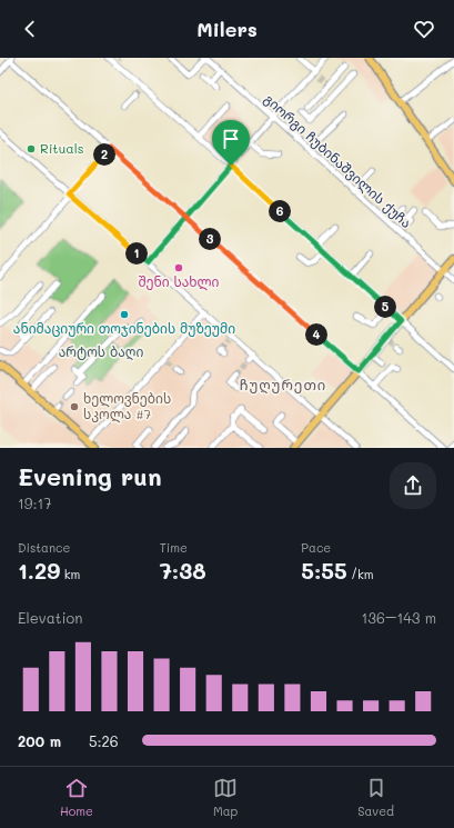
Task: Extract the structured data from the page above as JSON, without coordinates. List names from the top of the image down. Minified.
{"streets":{"street":["გიორგი ჩუბინაშვილის ქუჩა"]},"districts":["ჩუღურეთი"],"parks":["არტოს ბაღი"],"places":["Rituals","შენი სახლი","ანიმაციური თოჯინების მუზეუმი","ხელოვნების სკოლა #7"],"page":{"header":"Milers","pins":["2","6","3","1","5","4"],"heading":["Evening run","19:17"],"stats":[["Distance","1.29 km"],["Time","7:38"],["Pace","5:55 /km"]],"chart":["Elevation","136–143 m"],"list":[{"name":"200 m","note":"5:26"}],"tabs":["Home","Map","Saved"]}}
